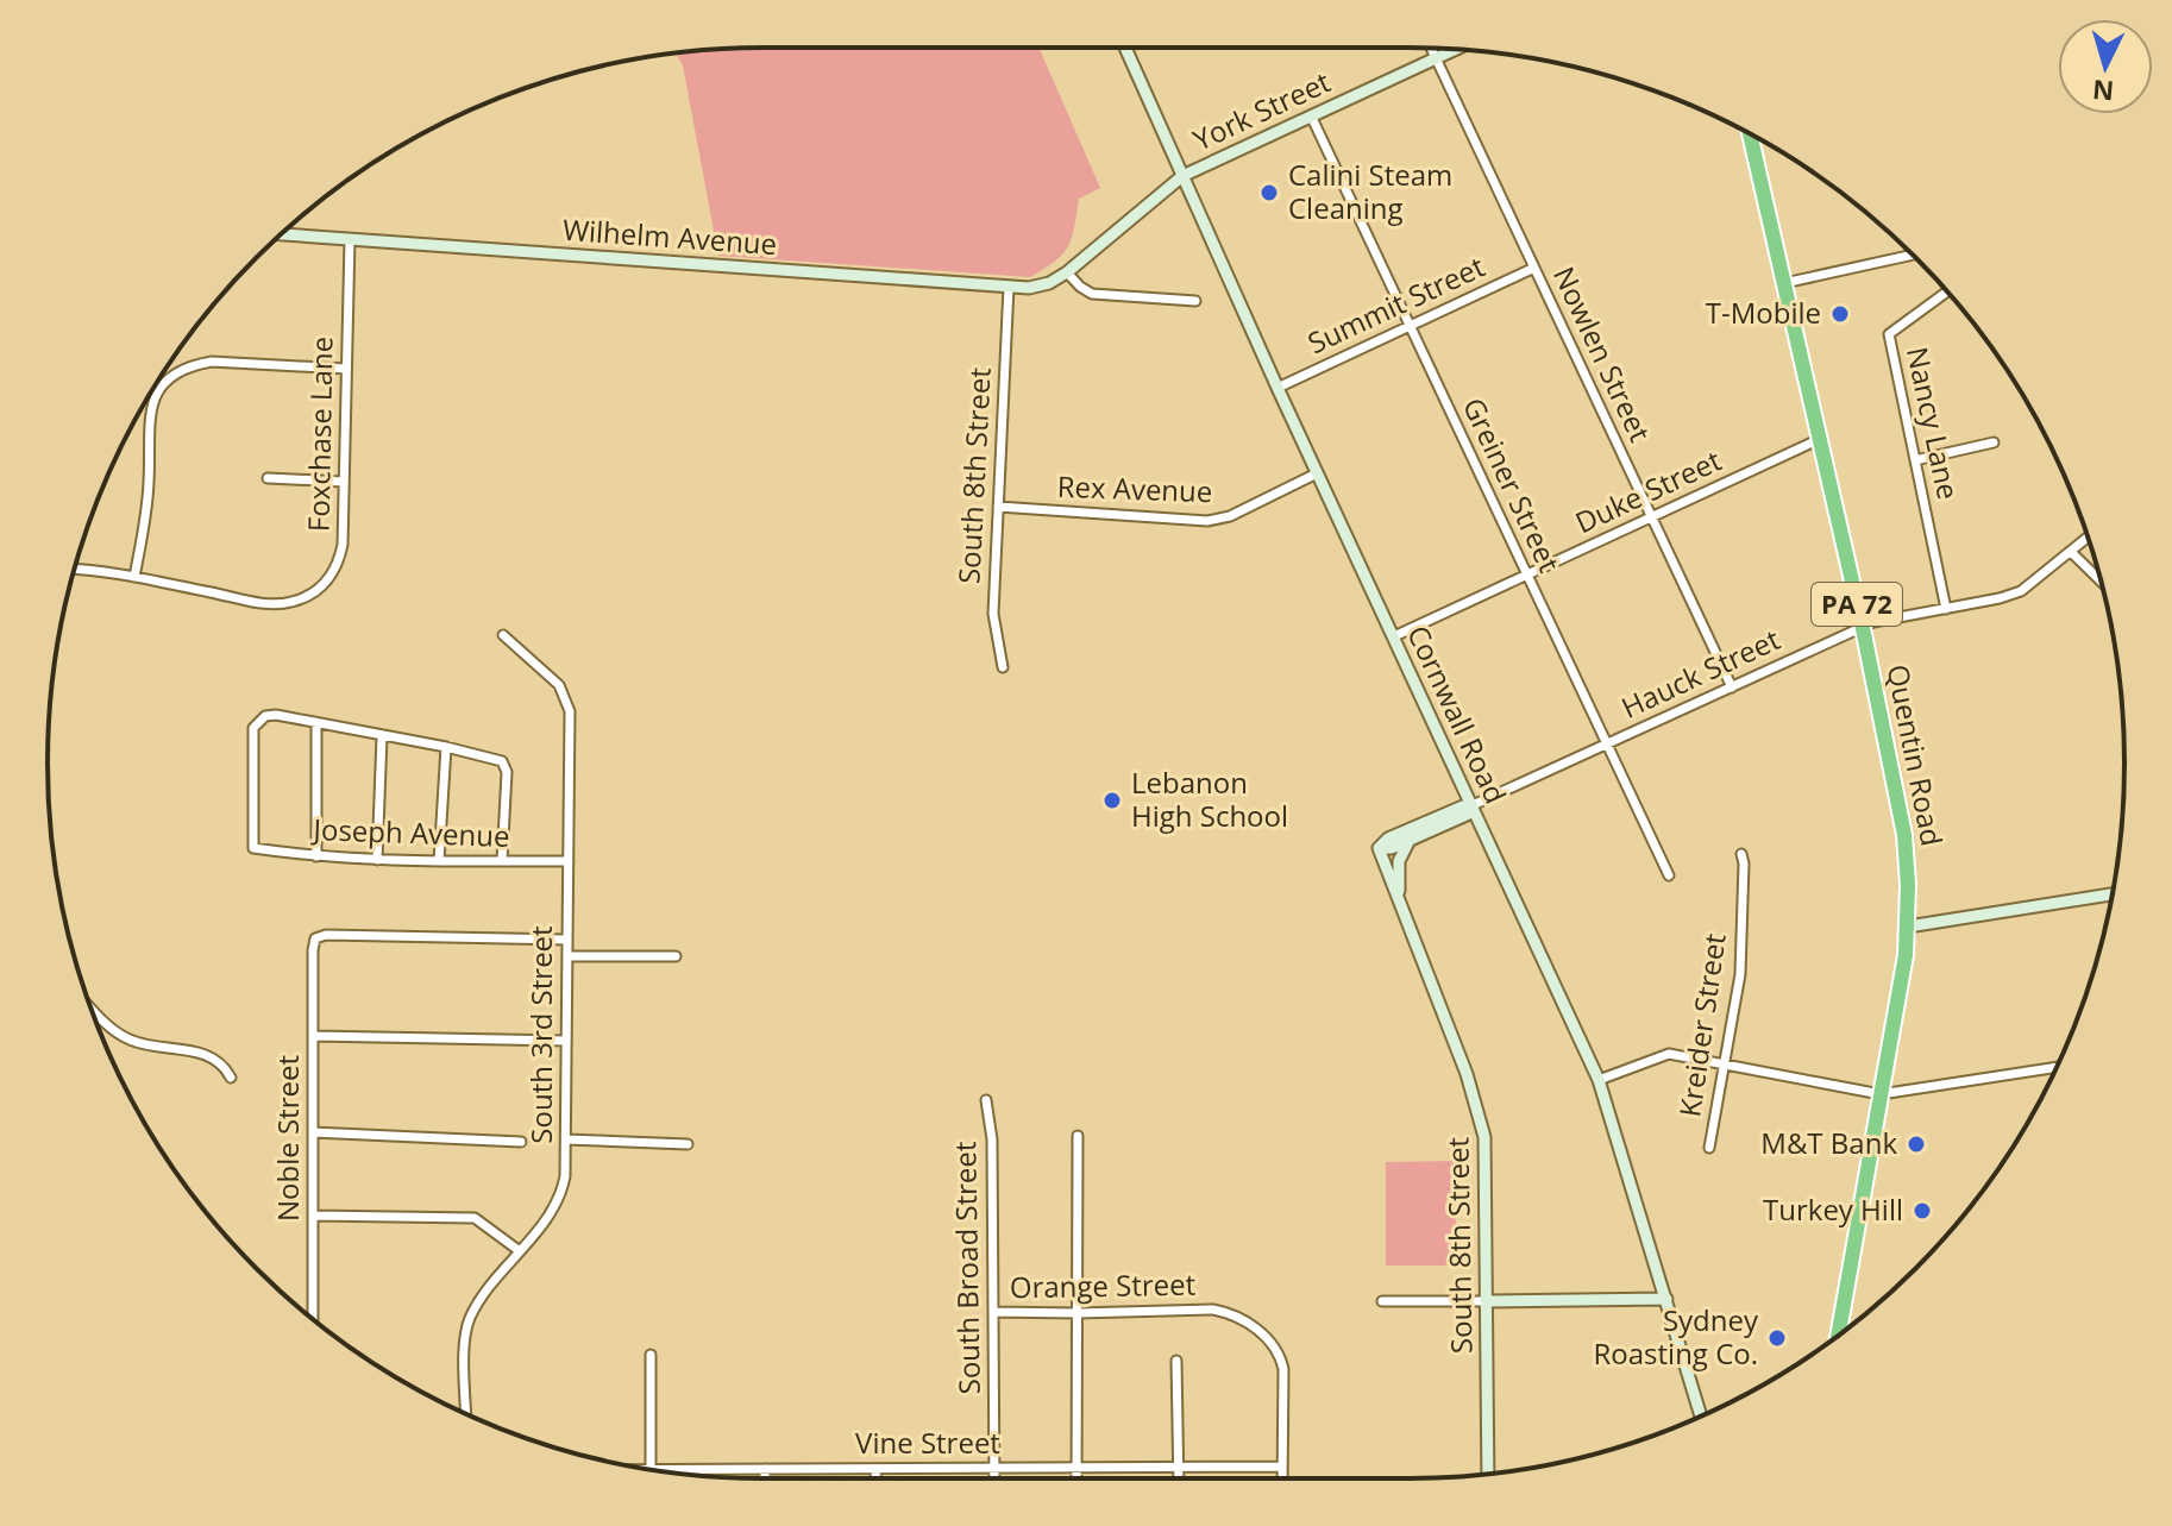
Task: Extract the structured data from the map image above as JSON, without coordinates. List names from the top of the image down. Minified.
{"streets":{"highway":["PA 72","Quentin Road"],"street":["York Street","Wilhelm Avenue","Summit Street","Nowlen Street","Nancy Lane","Foxchase Lane","South 8th Street","Greiner Street","Rex Avenue","Duke Street","Hauck Street","Cornwall Road","Joseph Avenue","Kreider Street","South 3rd Street","Noble Street","South Broad Street","Orange Street","Vine Street"]},"crossings":[["York Street","Wilhelm Avenue"],["York Street","Nowlen Street"],["York Street","Greiner Street"],["York Street","Cornwall Road"],["Wilhelm Avenue","Foxchase Lane"],["Wilhelm Avenue","South 8th Street"],["Wilhelm Avenue","Cornwall Road"],["Summit Street","Nowlen Street"],["Summit Street","Greiner Street"],["Summit Street","Cornwall Road"],["Nowlen Street","Duke Street"],["Nowlen Street","Hauck Street"],["Nancy Lane","Hauck Street"],["South 8th Street","Rex Avenue"],["South 8th Street","Hauck Street"],["Greiner Street","Duke Street"],["Greiner Street","Hauck Street"],["Rex Avenue","Cornwall Road"],["Duke Street","Cornwall Road"],["Duke Street","Quentin Road"],["Hauck Street","Cornwall Road"],["Hauck Street","Quentin Road"],["Joseph Avenue","South 3rd Street"],["South 3rd Street","Noble Street"],["South Broad Street","Orange Street"],["South Broad Street","Vine Street"],["Orange Street","Vine Street"]],"places":["Calini Steam Cleaning","T-Mobile","Lebanon High School","M&T Bank","Turkey Hill","Sydney Roasting Co."],"north":"bottom"}
